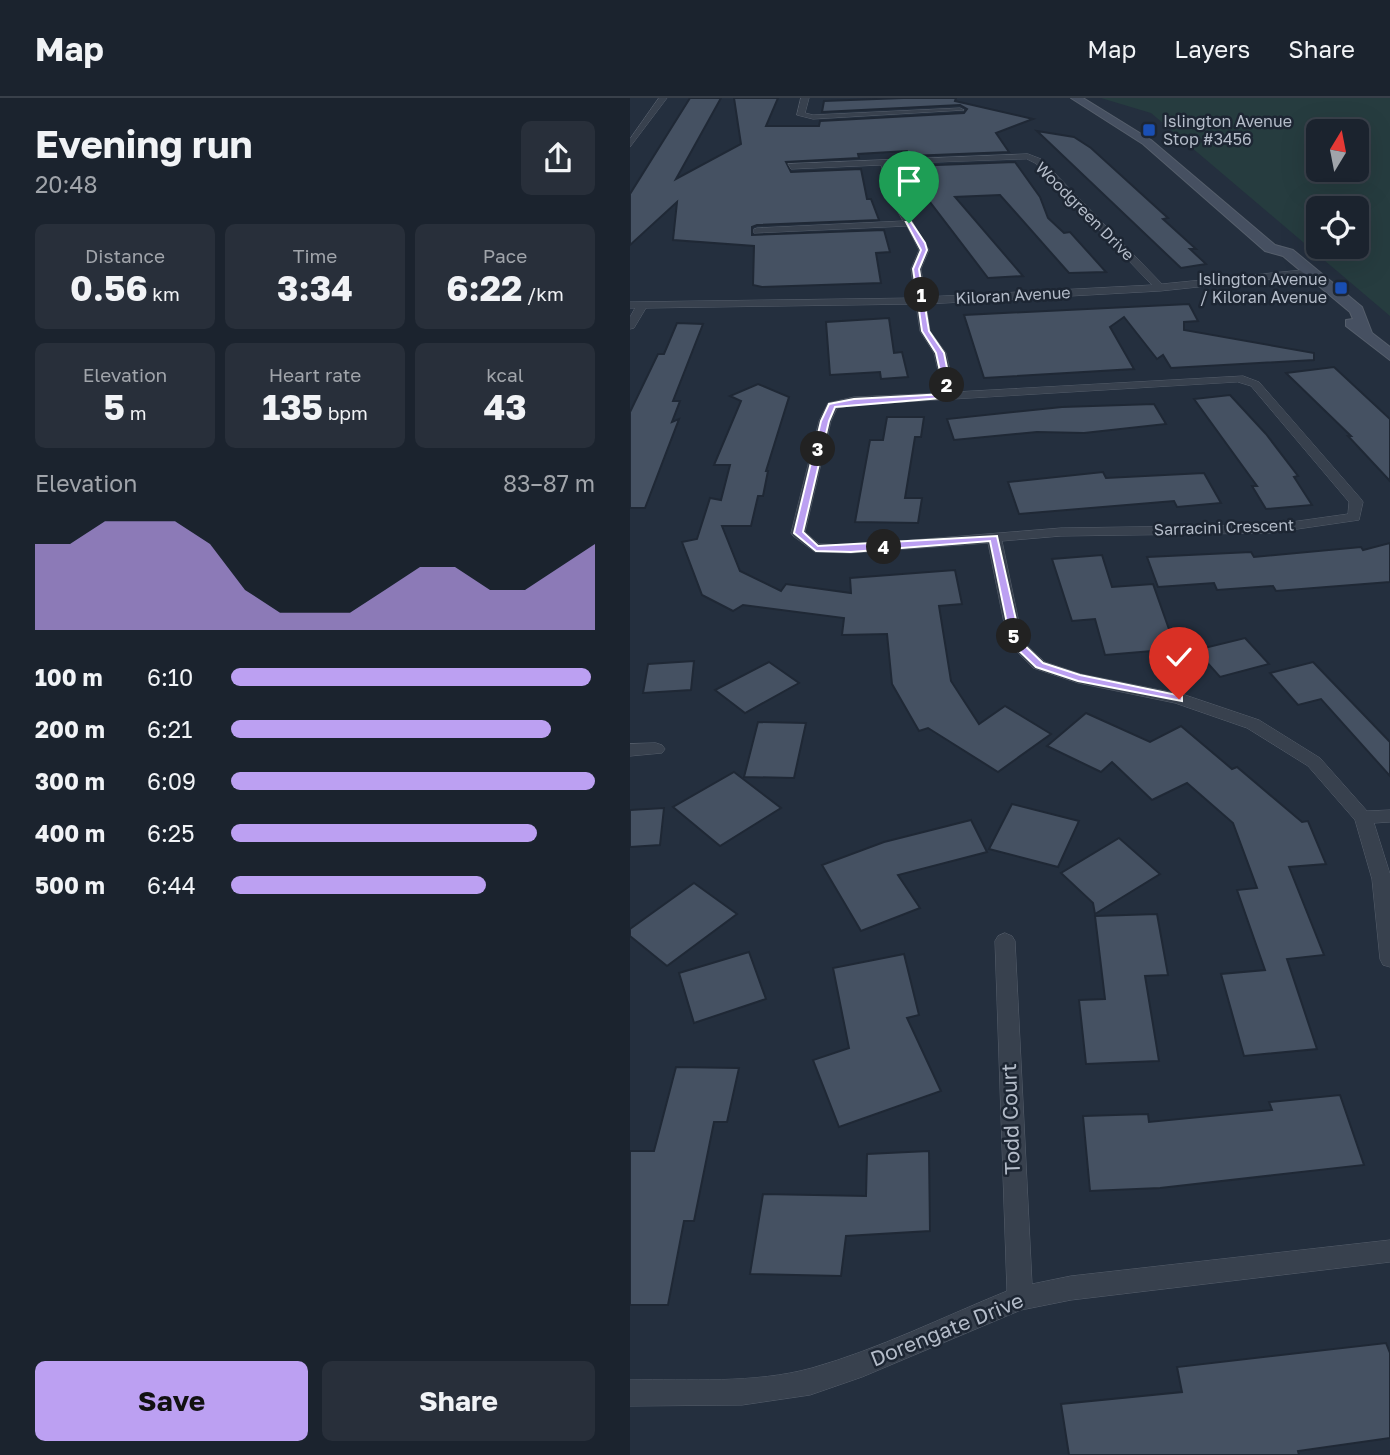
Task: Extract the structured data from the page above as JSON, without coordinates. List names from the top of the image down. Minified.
{"streets":{"street":["Woodgreen Drive","Kiloran Avenue","Sarracini Crescent","Todd Court","Dorengate Drive"]},"crossings":[["Woodgreen Drive","Kiloran Avenue"],["Todd Court","Dorengate Drive"]],"places":{"transit":["Islington Avenue Stop #3456","Islington Avenue / Kiloran Avenue"]},"north":"top","page":{"header":"Map","nav":["Map","Layers","Share"],"heading":["Evening run","20:48"],"stats":[["Distance","0.56 km"],["Time","3:34"],["Pace","6:22 /km"],["Elevation","5 m"],["Heart rate","135 bpm"],["kcal","43"]],"pins":["1","2","3","4","5"],"chart":["Elevation","83–87 m"],"list":[{"name":"100 m","note":"6:10"},{"name":"200 m","note":"6:21"},{"name":"300 m","note":"6:09"},{"name":"400 m","note":"6:25"},{"name":"500 m","note":"6:44"}],"buttons":["Save","Share"]}}
